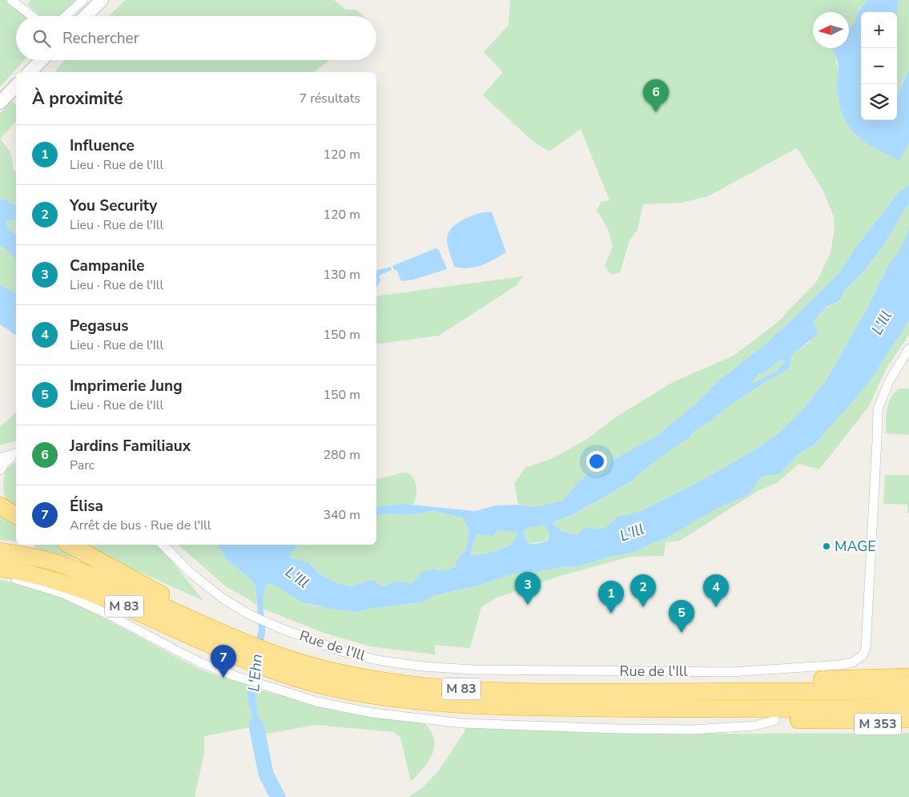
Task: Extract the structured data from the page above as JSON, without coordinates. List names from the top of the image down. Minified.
{"streets":{"highway":["M 83","M 353"],"street":["Rue de l'Ill"]},"water":["L'Ill","L'Ehn"],"places":["MAGE"],"north":"left","page":{"map_buttons":["+","−"],"search":"Rechercher","heading":["À proximité","7 résultats"],"pins":["6","3","2","4","1","5","7"],"list":[{"mark":"1","name":"Influence","note":"Lieu · Rue de l'Ill","value":"120 m"},{"mark":"2","name":"You Security","note":"Lieu · Rue de l'Ill","value":"120 m"},{"mark":"3","name":"Campanile","note":"Lieu · Rue de l'Ill","value":"130 m"},{"mark":"4","name":"Pegasus","note":"Lieu · Rue de l'Ill","value":"150 m"},{"mark":"5","name":"Imprimerie Jung","note":"Lieu · Rue de l'Ill","value":"150 m"},{"mark":"6","name":"Jardins Familiaux","note":"Parc","value":"280 m"},{"mark":"7","name":"Élisa","note":"Arrêt de bus · Rue de l'Ill","value":"340 m"}]}}
